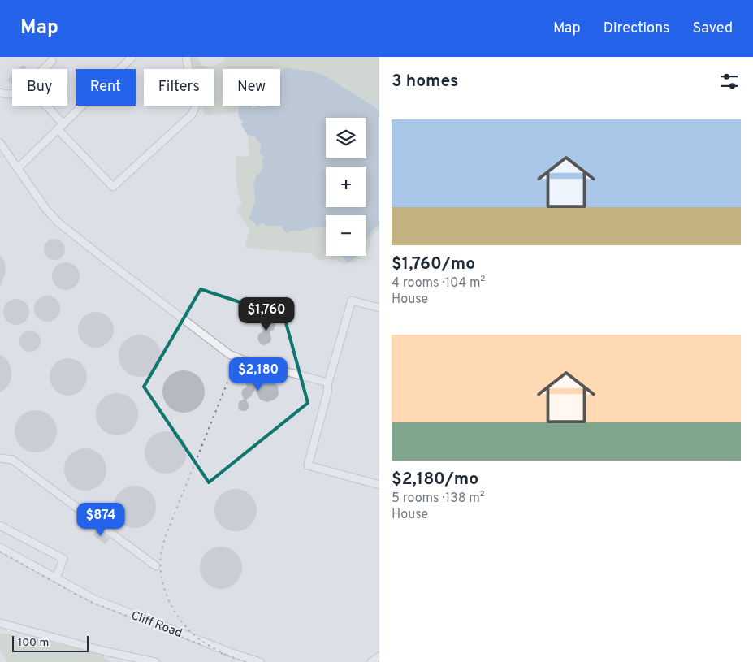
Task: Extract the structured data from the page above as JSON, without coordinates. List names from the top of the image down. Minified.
{"streets":{"lane":["Cliff Road"]},"scale_bar":"100 m","page":{"header":"Map","nav":["Map","Directions","Saved"],"heading":"3 homes","chip":["Buy","Rent","Filters","New"],"list":[{"name":"$1,760/mo","note":"4 rooms · 104 m² · House"},{"name":"$2,180/mo","note":"5 rooms · 138 m² · House"}],"map_buttons":["+","−"],"price":["$1,760","$2,180","$874"],"scale":"100 m"}}
